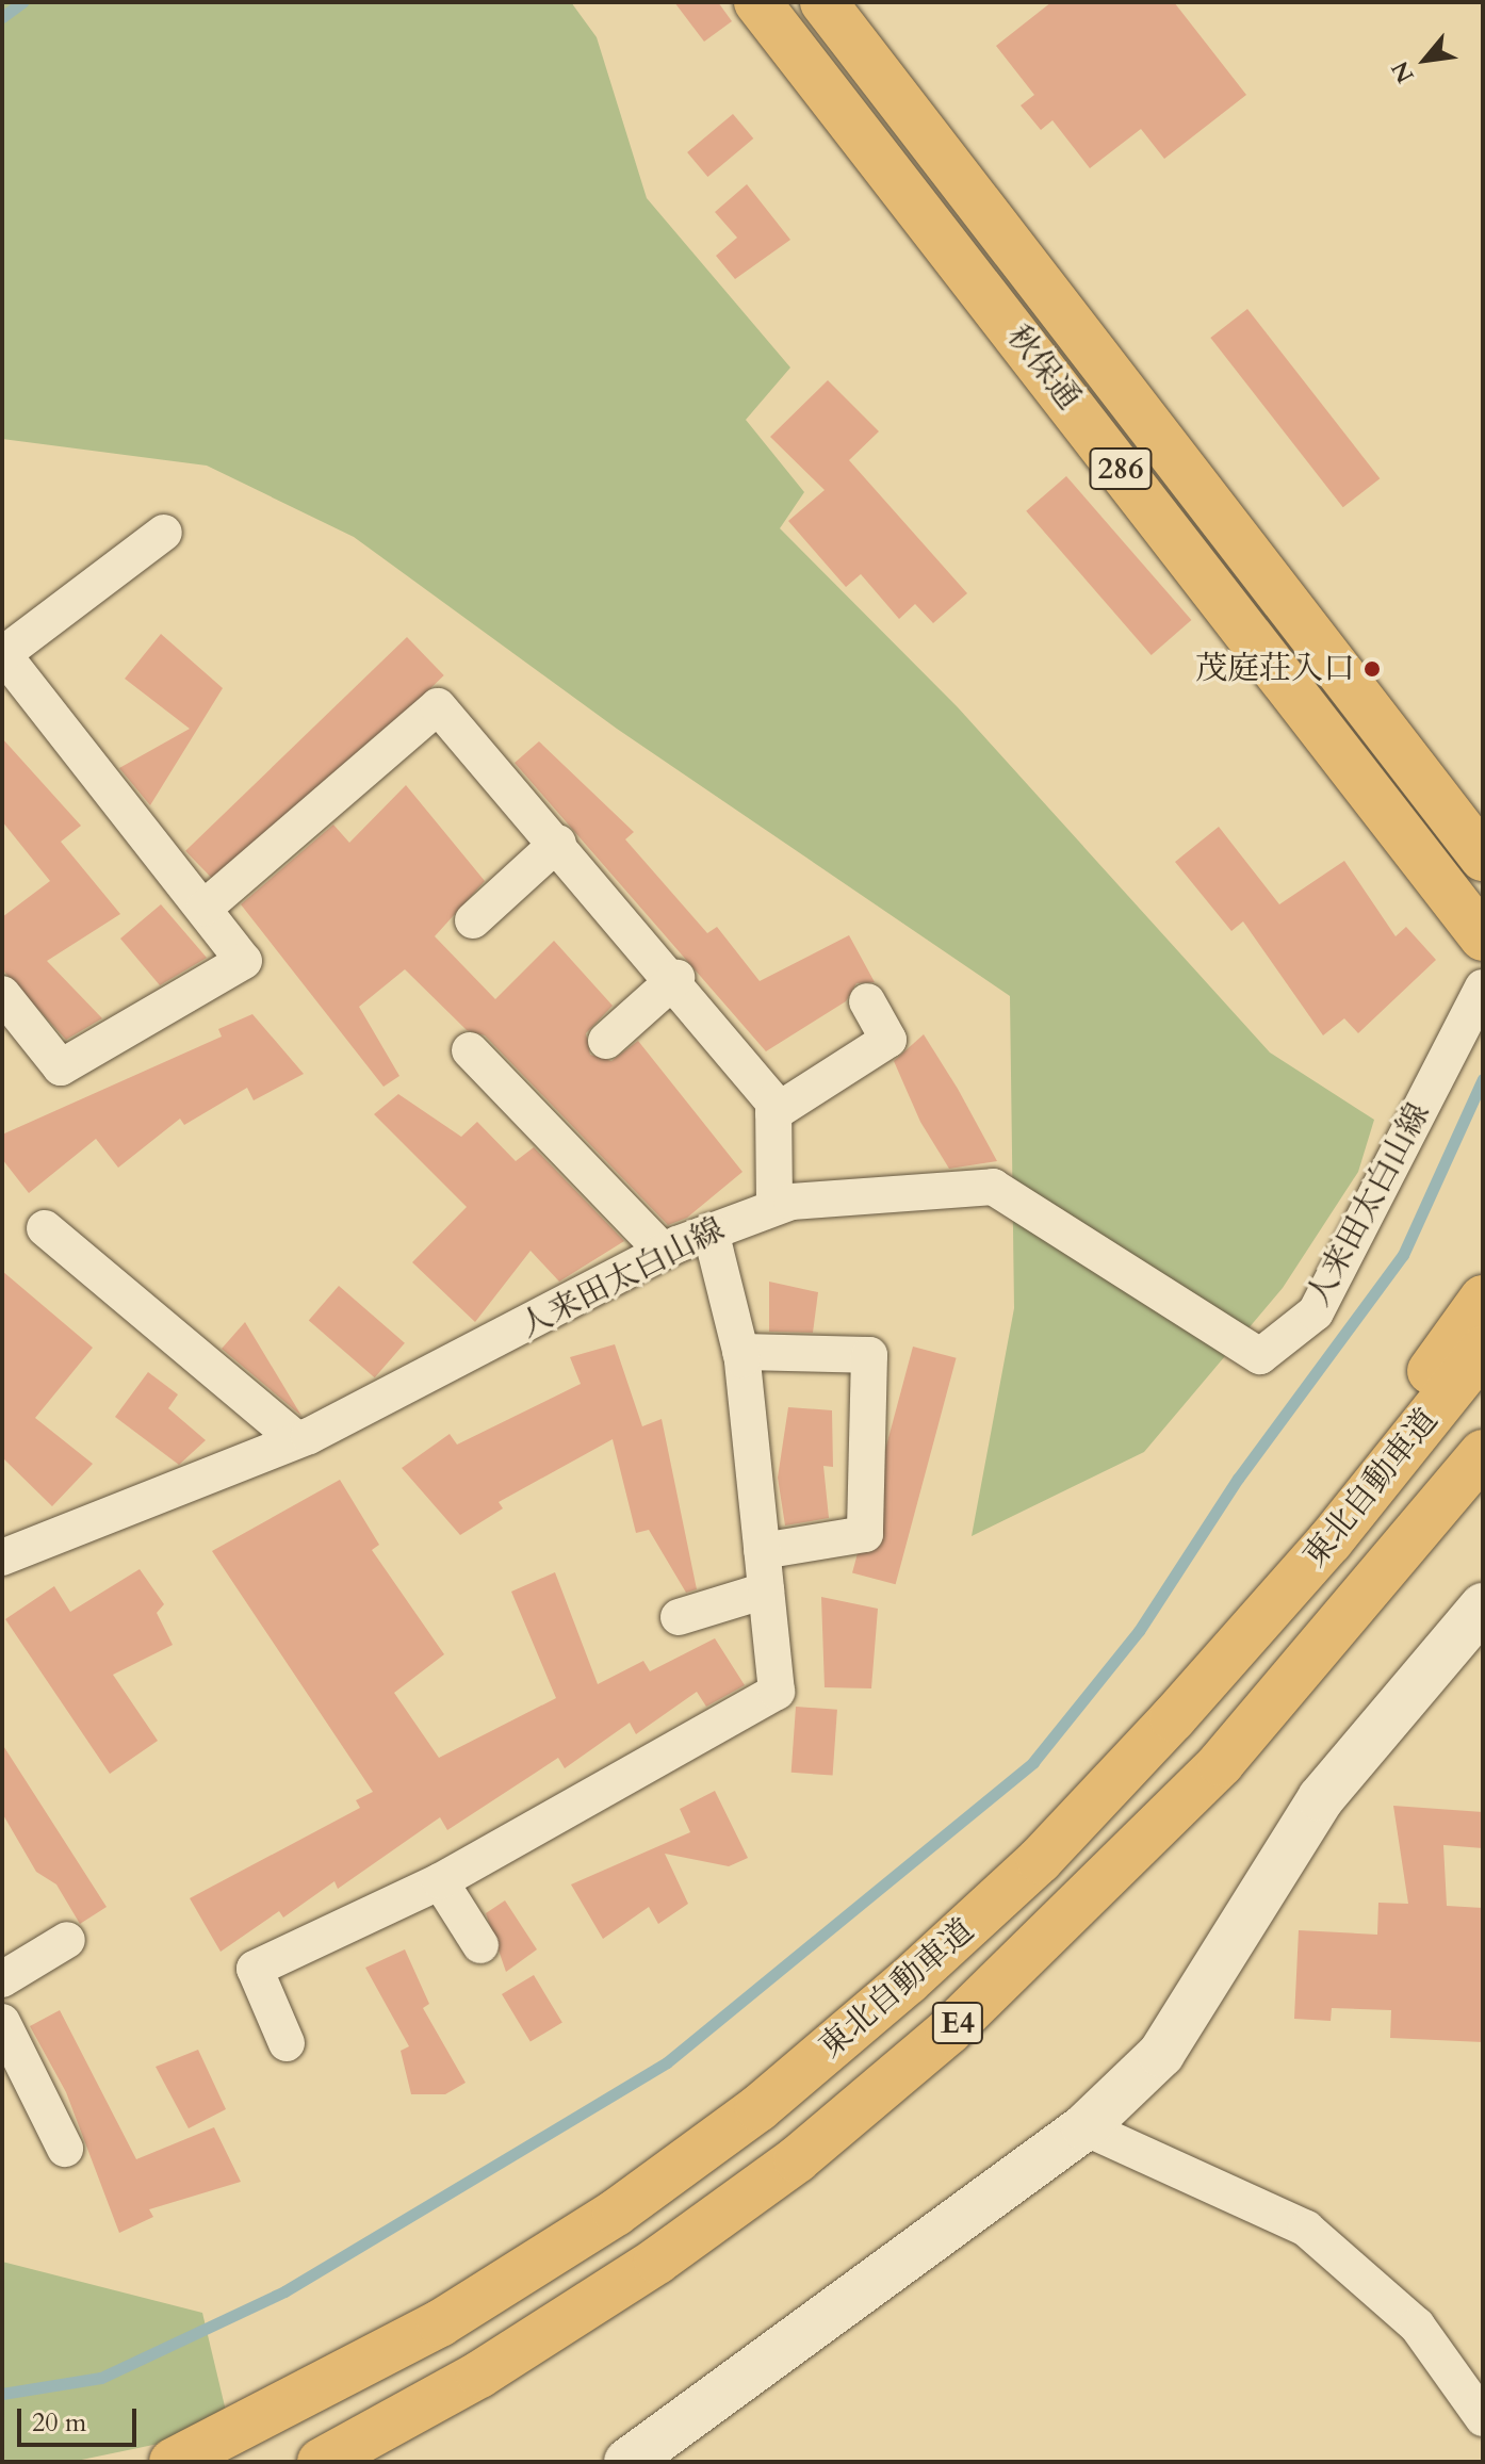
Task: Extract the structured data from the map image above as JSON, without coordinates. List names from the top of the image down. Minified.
{"streets":{"highway":["秋保通","286","東北自動車道","E4"],"street":["人来田太白山線"]},"places":["茂庭荘入口"],"scale_bar":"20 m","north":"bottom left"}
